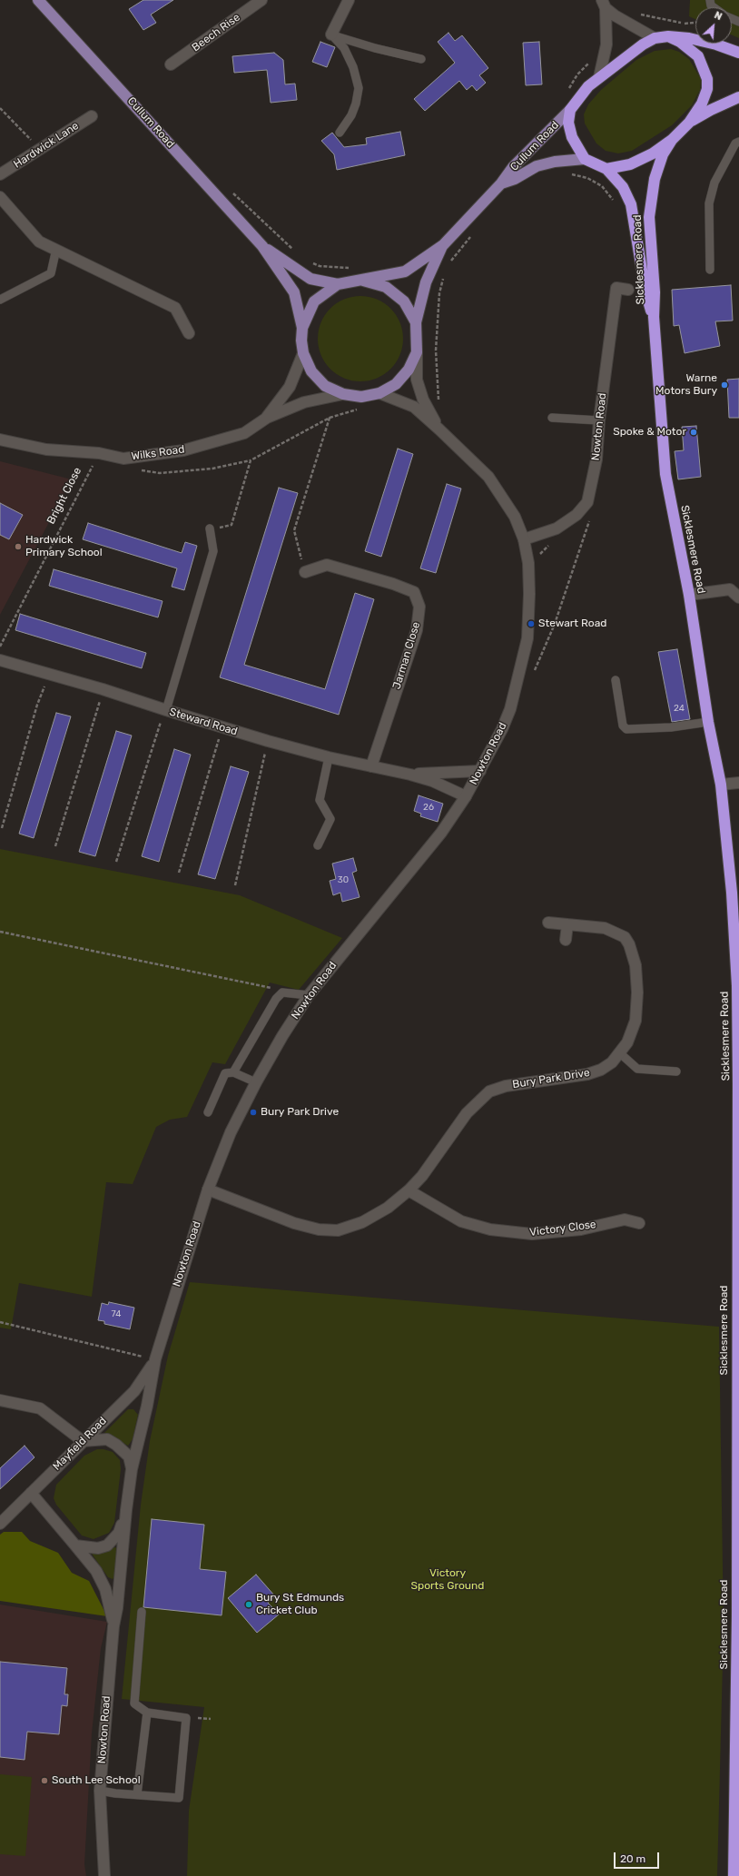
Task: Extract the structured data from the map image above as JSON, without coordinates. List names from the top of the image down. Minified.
{"streets":{"highway":["Sicklesmere Road"],"main road":["Cullum Road"],"street":["Beech Rise","Hardwick Lane","Nowton Road","Wilks Road","Jarman Close","Steward Road","Bury Park Drive","Victory Close","Mayfield Road"],"path":["Bright Close"]},"crossings":[["Cullum Road","Nowton Road"],["Cullum Road","Wilks Road"],["Nowton Road","Wilks Road"],["Nowton Road","Steward Road"],["Nowton Road","Bury Park Drive"],["Nowton Road","Mayfield Road"],["Wilks Road","Bright Close"],["Jarman Close","Steward Road"],["Bury Park Drive","Victory Close"]],"parks":["Victory Sports Ground"],"places":["Warne Motors Bury","Spoke & Motor","Hardwick Primary School","Stewart Road","Bury Park Drive","Bury St Edmunds Cricket Club","South Lee School"],"house_numbers":["24","26","30","74"],"scale_bar":"20 m","north":"top right"}
